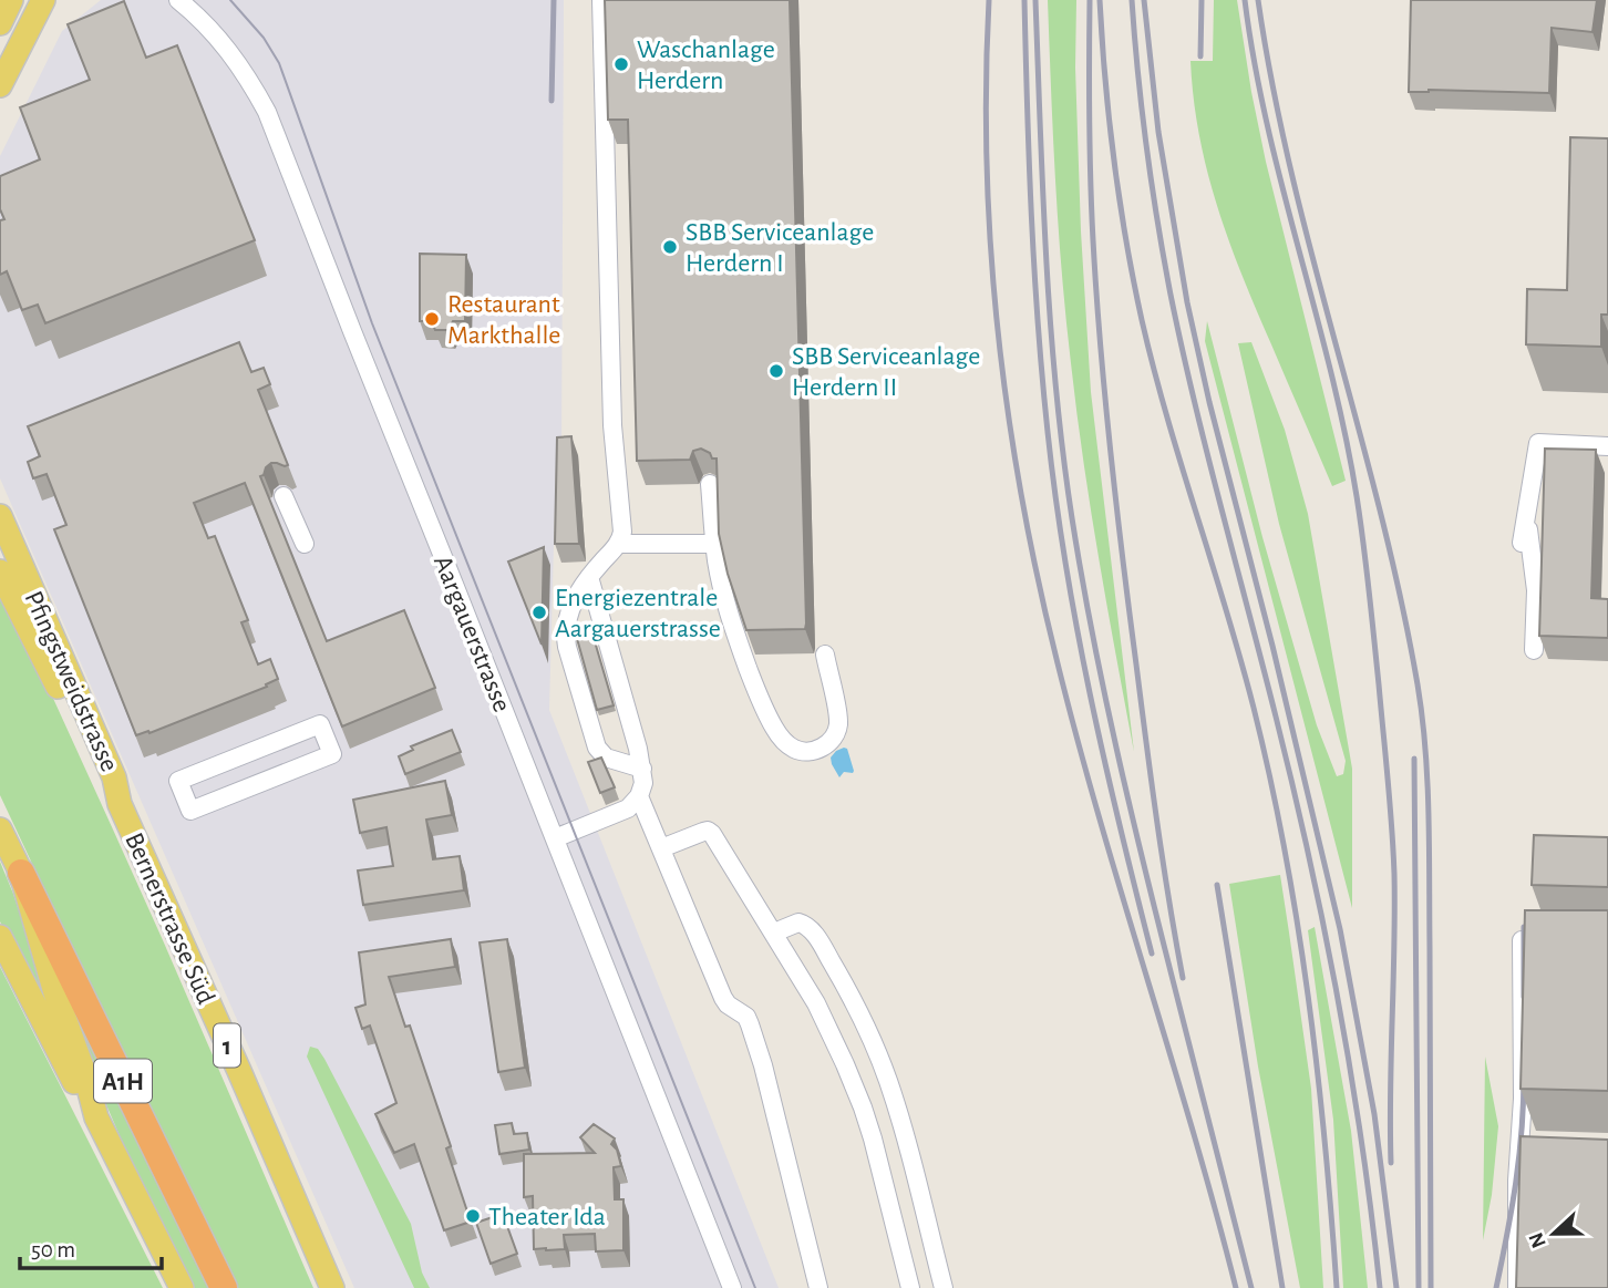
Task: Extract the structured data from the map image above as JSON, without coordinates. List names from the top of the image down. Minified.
{"streets":{"highway":["A1H"],"main road":["Pfingstweidstrasse","Bernerstrasse Süd","1"],"street":["Aargauerstrasse"]},"crossings":[["Pfingstweidstrasse","Bernerstrasse Süd"]],"places":["Waschanlage Herdern","SBB Serviceanlage Herdern I","Restaurant Markthalle","SBB Serviceanlage Herdern II","Energiezentrale Aargauerstrasse","Theater Ida"],"scale_bar":"50 m","north":"left"}
